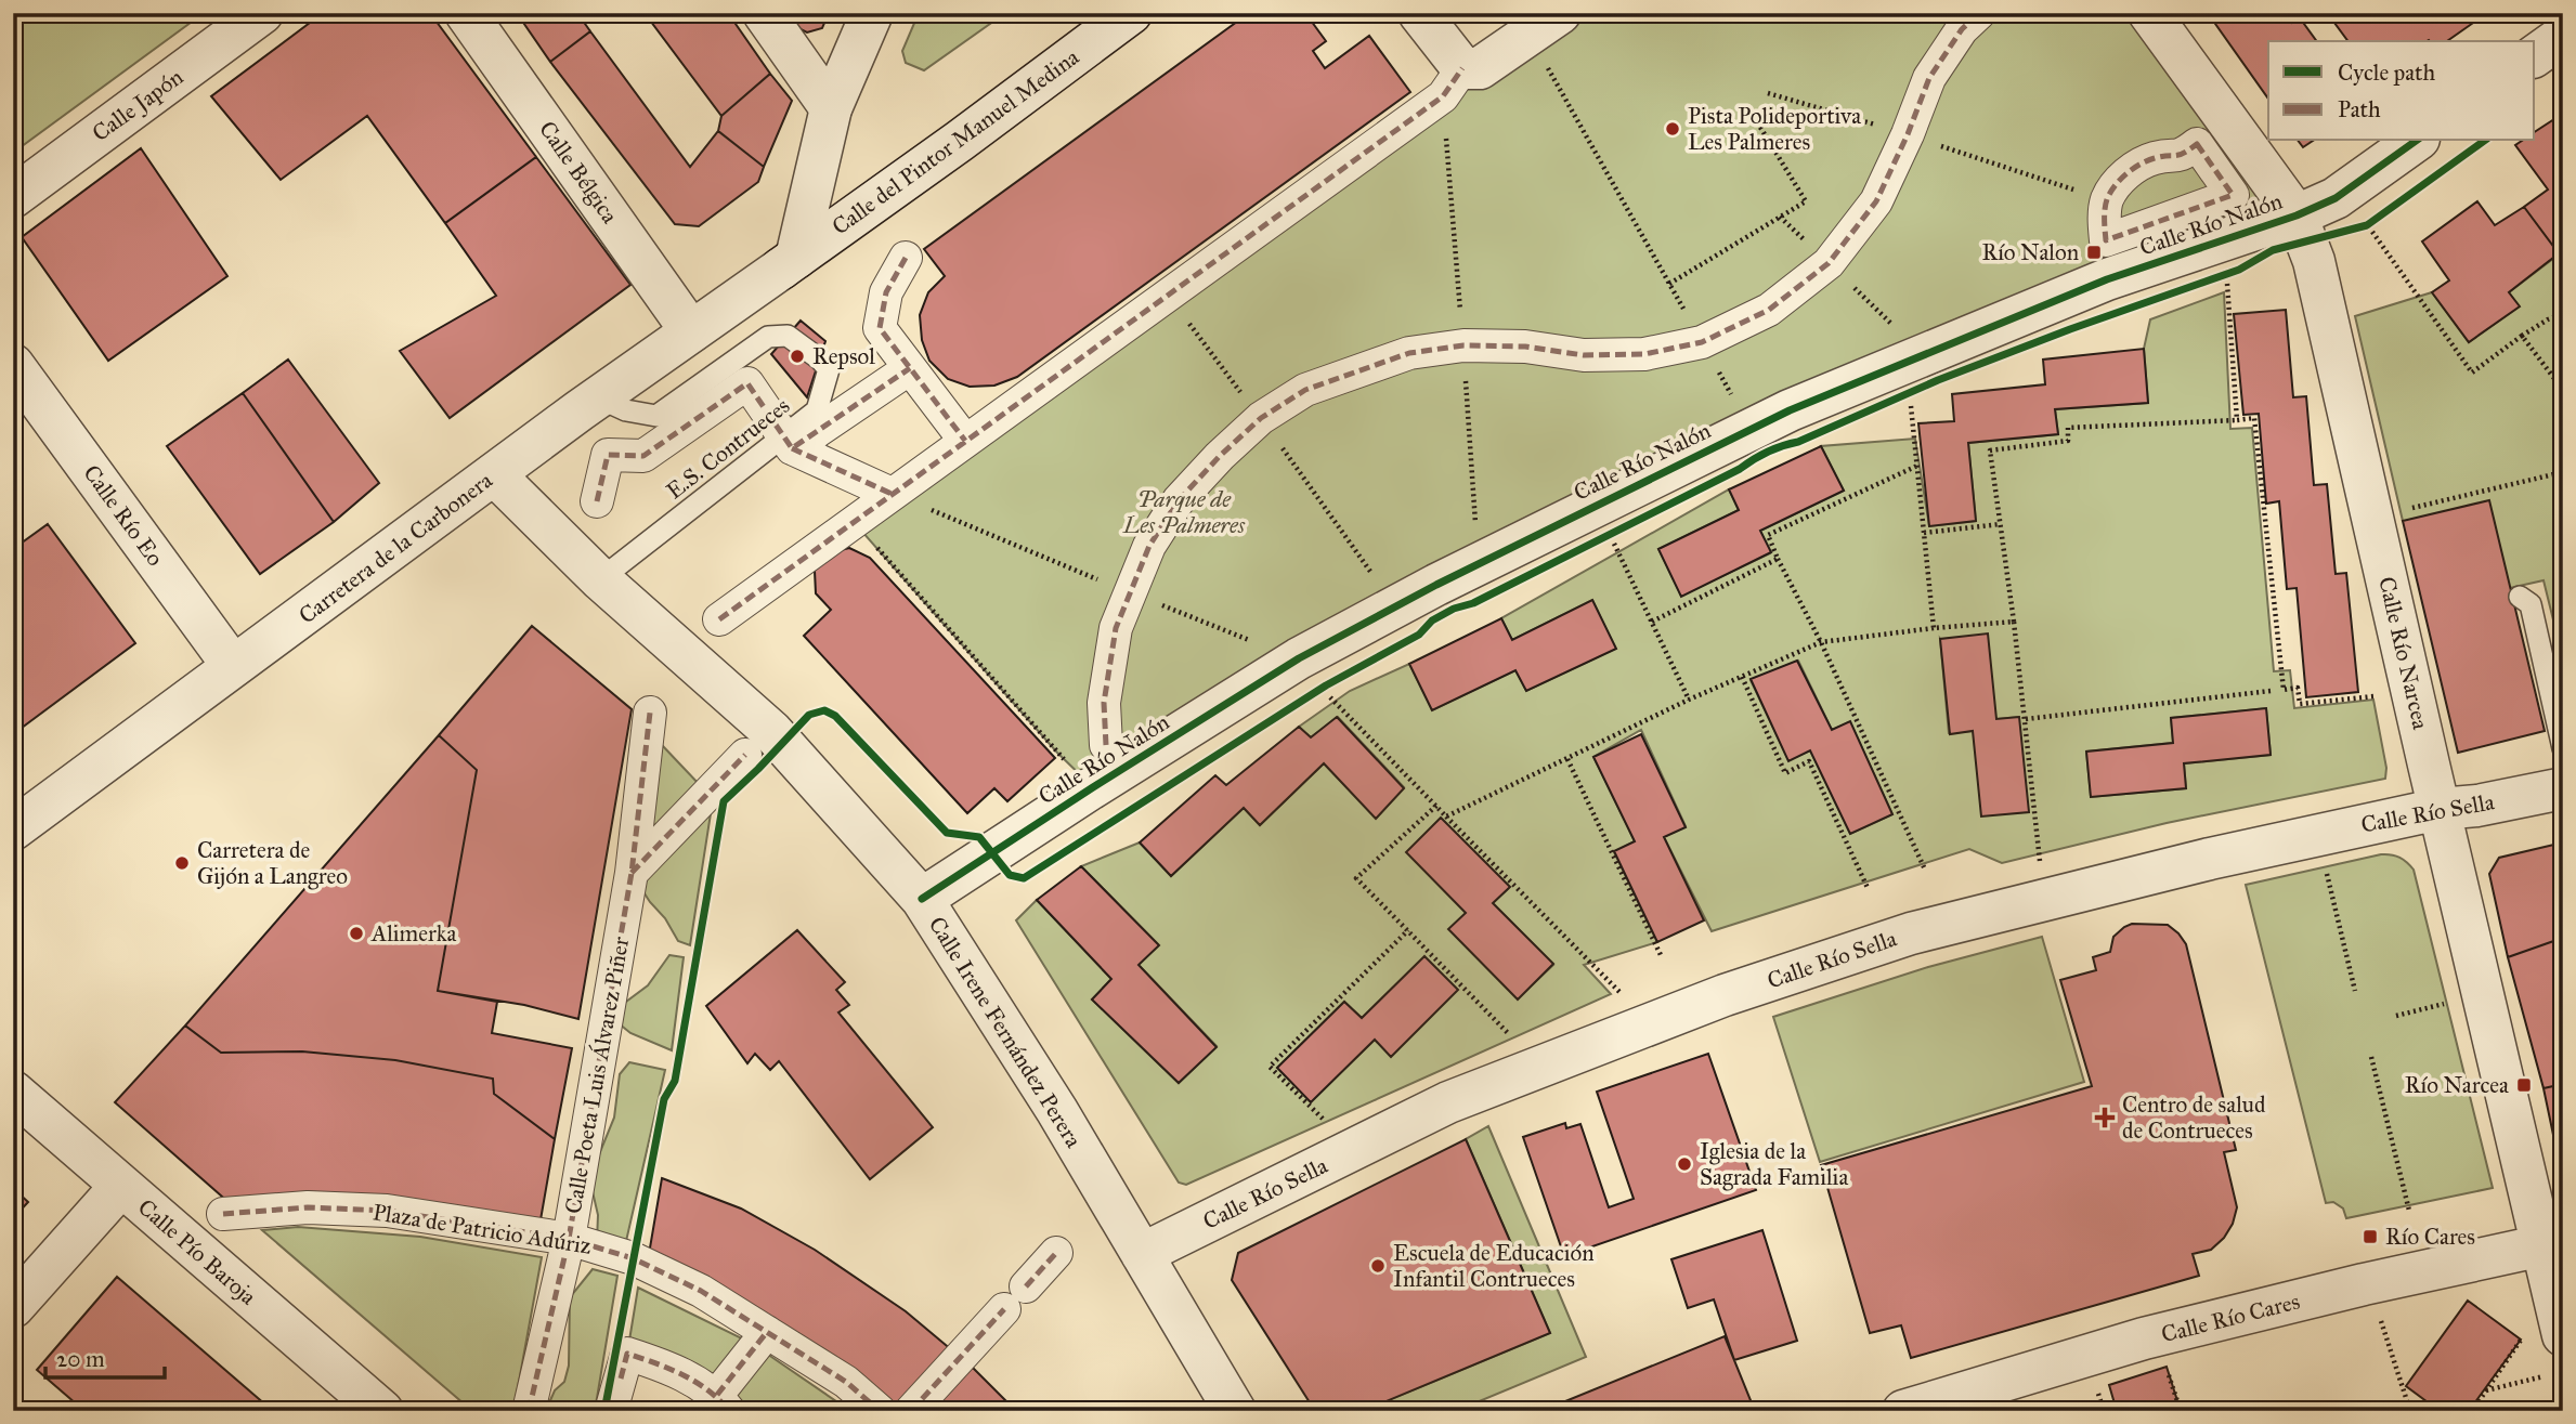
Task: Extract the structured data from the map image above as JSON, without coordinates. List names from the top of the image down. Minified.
{"streets":{"street":["Calle Japón","Calle del Pintor Manuel Medina","Calle Bélgica","Calle Río Nalón","Calle Río Eo","Carretera de la Carbonera","Calle Río Narcea","Calle Río Sella","Calle Irene Fernández Perera","Calle Poeta Luis Álvarez Piñer","Plaza de Patricio Adúriz","Calle Pío Baroja","Calle Río Cares"],"lane":["E.S. Contrueces"]},"crossings":[["Calle del Pintor Manuel Medina","Carretera de la Carbonera"],["Calle Bélgica","Carretera de la Carbonera"],["Calle Río Nalón","Calle Río Narcea"],["Calle Río Nalón","Calle Irene Fernández Perera"],["E.S. Contrueces","Carretera de la Carbonera"],["E.S. Contrueces","Calle Irene Fernández Perera"],["Calle Río Eo","Carretera de la Carbonera"],["Carretera de la Carbonera","Calle Irene Fernández Perera"],["Calle Río Narcea","Calle Río Sella"],["Calle Río Narcea","Calle Río Cares"],["Calle Río Sella","Calle Irene Fernández Perera"],["Calle Poeta Luis Álvarez Piñer","Plaza de Patricio Adúriz"]],"parks":["Parque de Les Palmeres"],"places":{"other":["Pista Polideportiva Les Palmeres","Repsol","Carretera de Gijón a Langreo","Alimerka","Iglesia de la Sagrada Familia","Escuela de Educación Infantil Contrueces"],"transit":["Río Nalon","Río Narcea","Río Cares"],"health":["Centro de salud de Contrueces"]},"legend":["Cycle path","Path"],"scale_bar":"20 m"}
